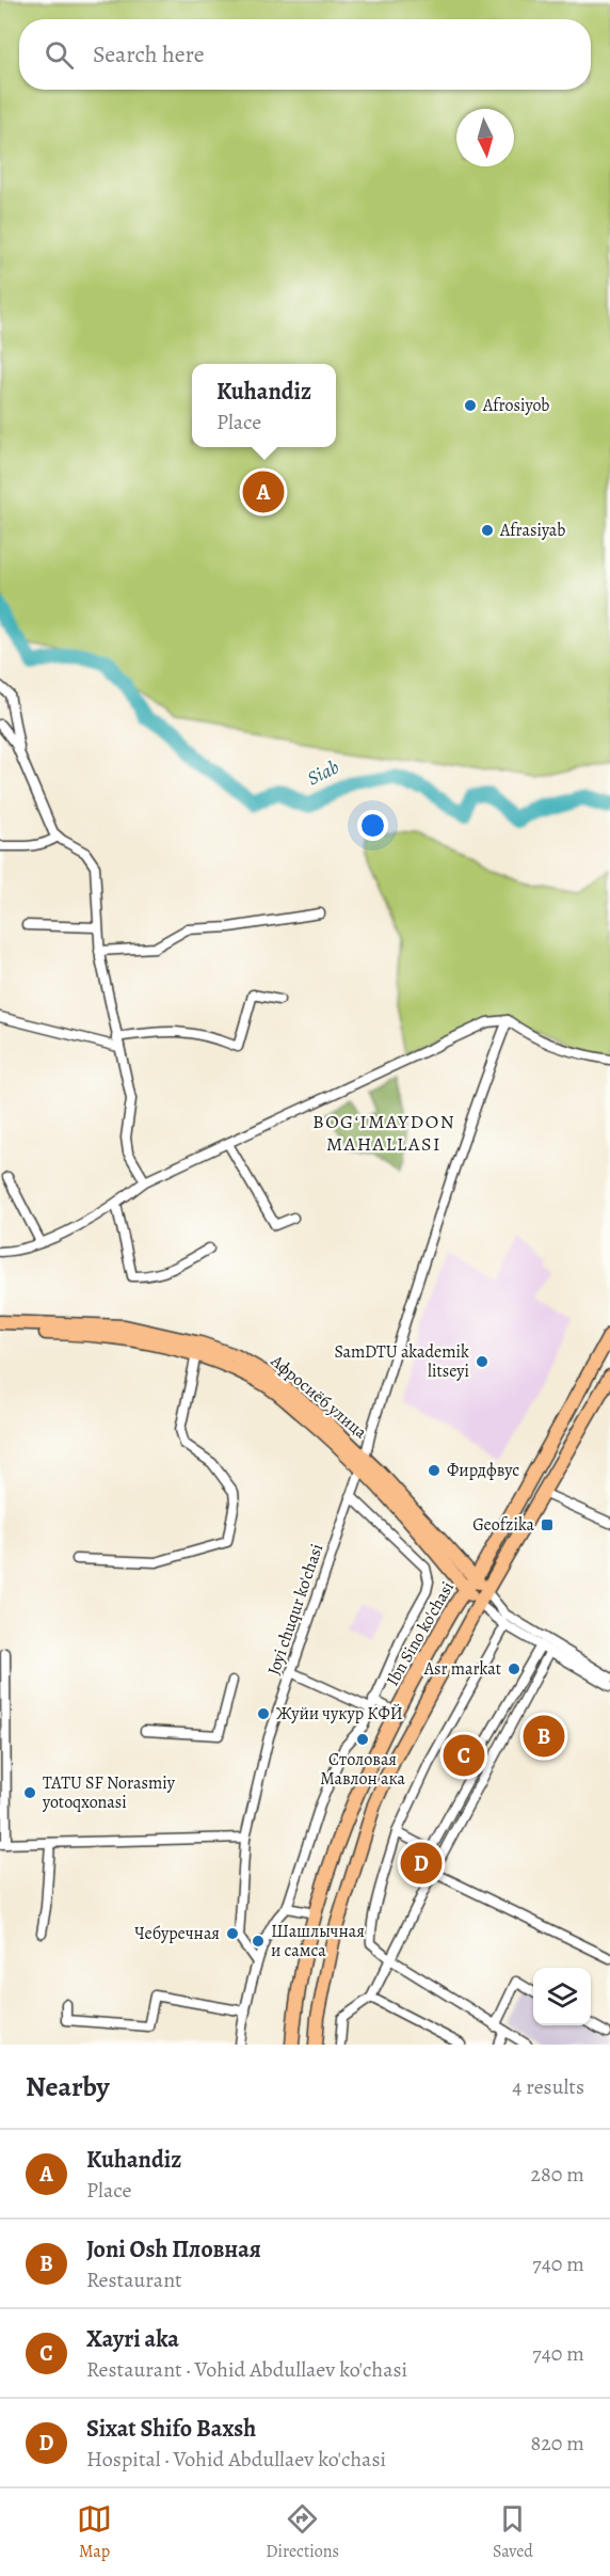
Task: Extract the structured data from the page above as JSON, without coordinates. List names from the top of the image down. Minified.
{"streets":{"main road":["Афросиёб улица","Ibn Sino ko'chasi"],"street":["Joyi chuqur ko'chasi"]},"crossings":[["Афросиёб улица","Joyi chuqur ko'chasi"],["Афросиёб улица","Ibn Sino ko'chasi"]],"districts":["BOG‘IMAYDON MAHALLASI"],"water":["Siab"],"places":{"other":["Afrosiyob","Afrasiyab","SamDTU akademik litseyi","Фирдфвус","Asr markat","Жуйи чукур КФЙ","Столовая Мавлон ака","TATU SF Norasmiy yotoqxonasi","Чебуречная","Шашлычная и самса"],"transit":["Geofzika"]},"north":"bottom","page":{"search":"Search here","popup":["Kuhandiz","Place"],"pins":["A","B","C","D"],"heading":["Nearby","4 results"],"list":[{"mark":"A","name":"Kuhandiz","note":"Place","value":"280 m"},{"mark":"B","name":"Joni Osh Пловная","note":"Restaurant","value":"740 m"},{"mark":"C","name":"Xayri aka","note":"Restaurant · Vohid Abdullaev ko'chasi","value":"740 m"},{"mark":"D","name":"Sixat Shifo Baxsh","note":"Hospital · Vohid Abdullaev ko'chasi","value":"820 m"}],"nav":["Map","Directions","Saved"]}}
